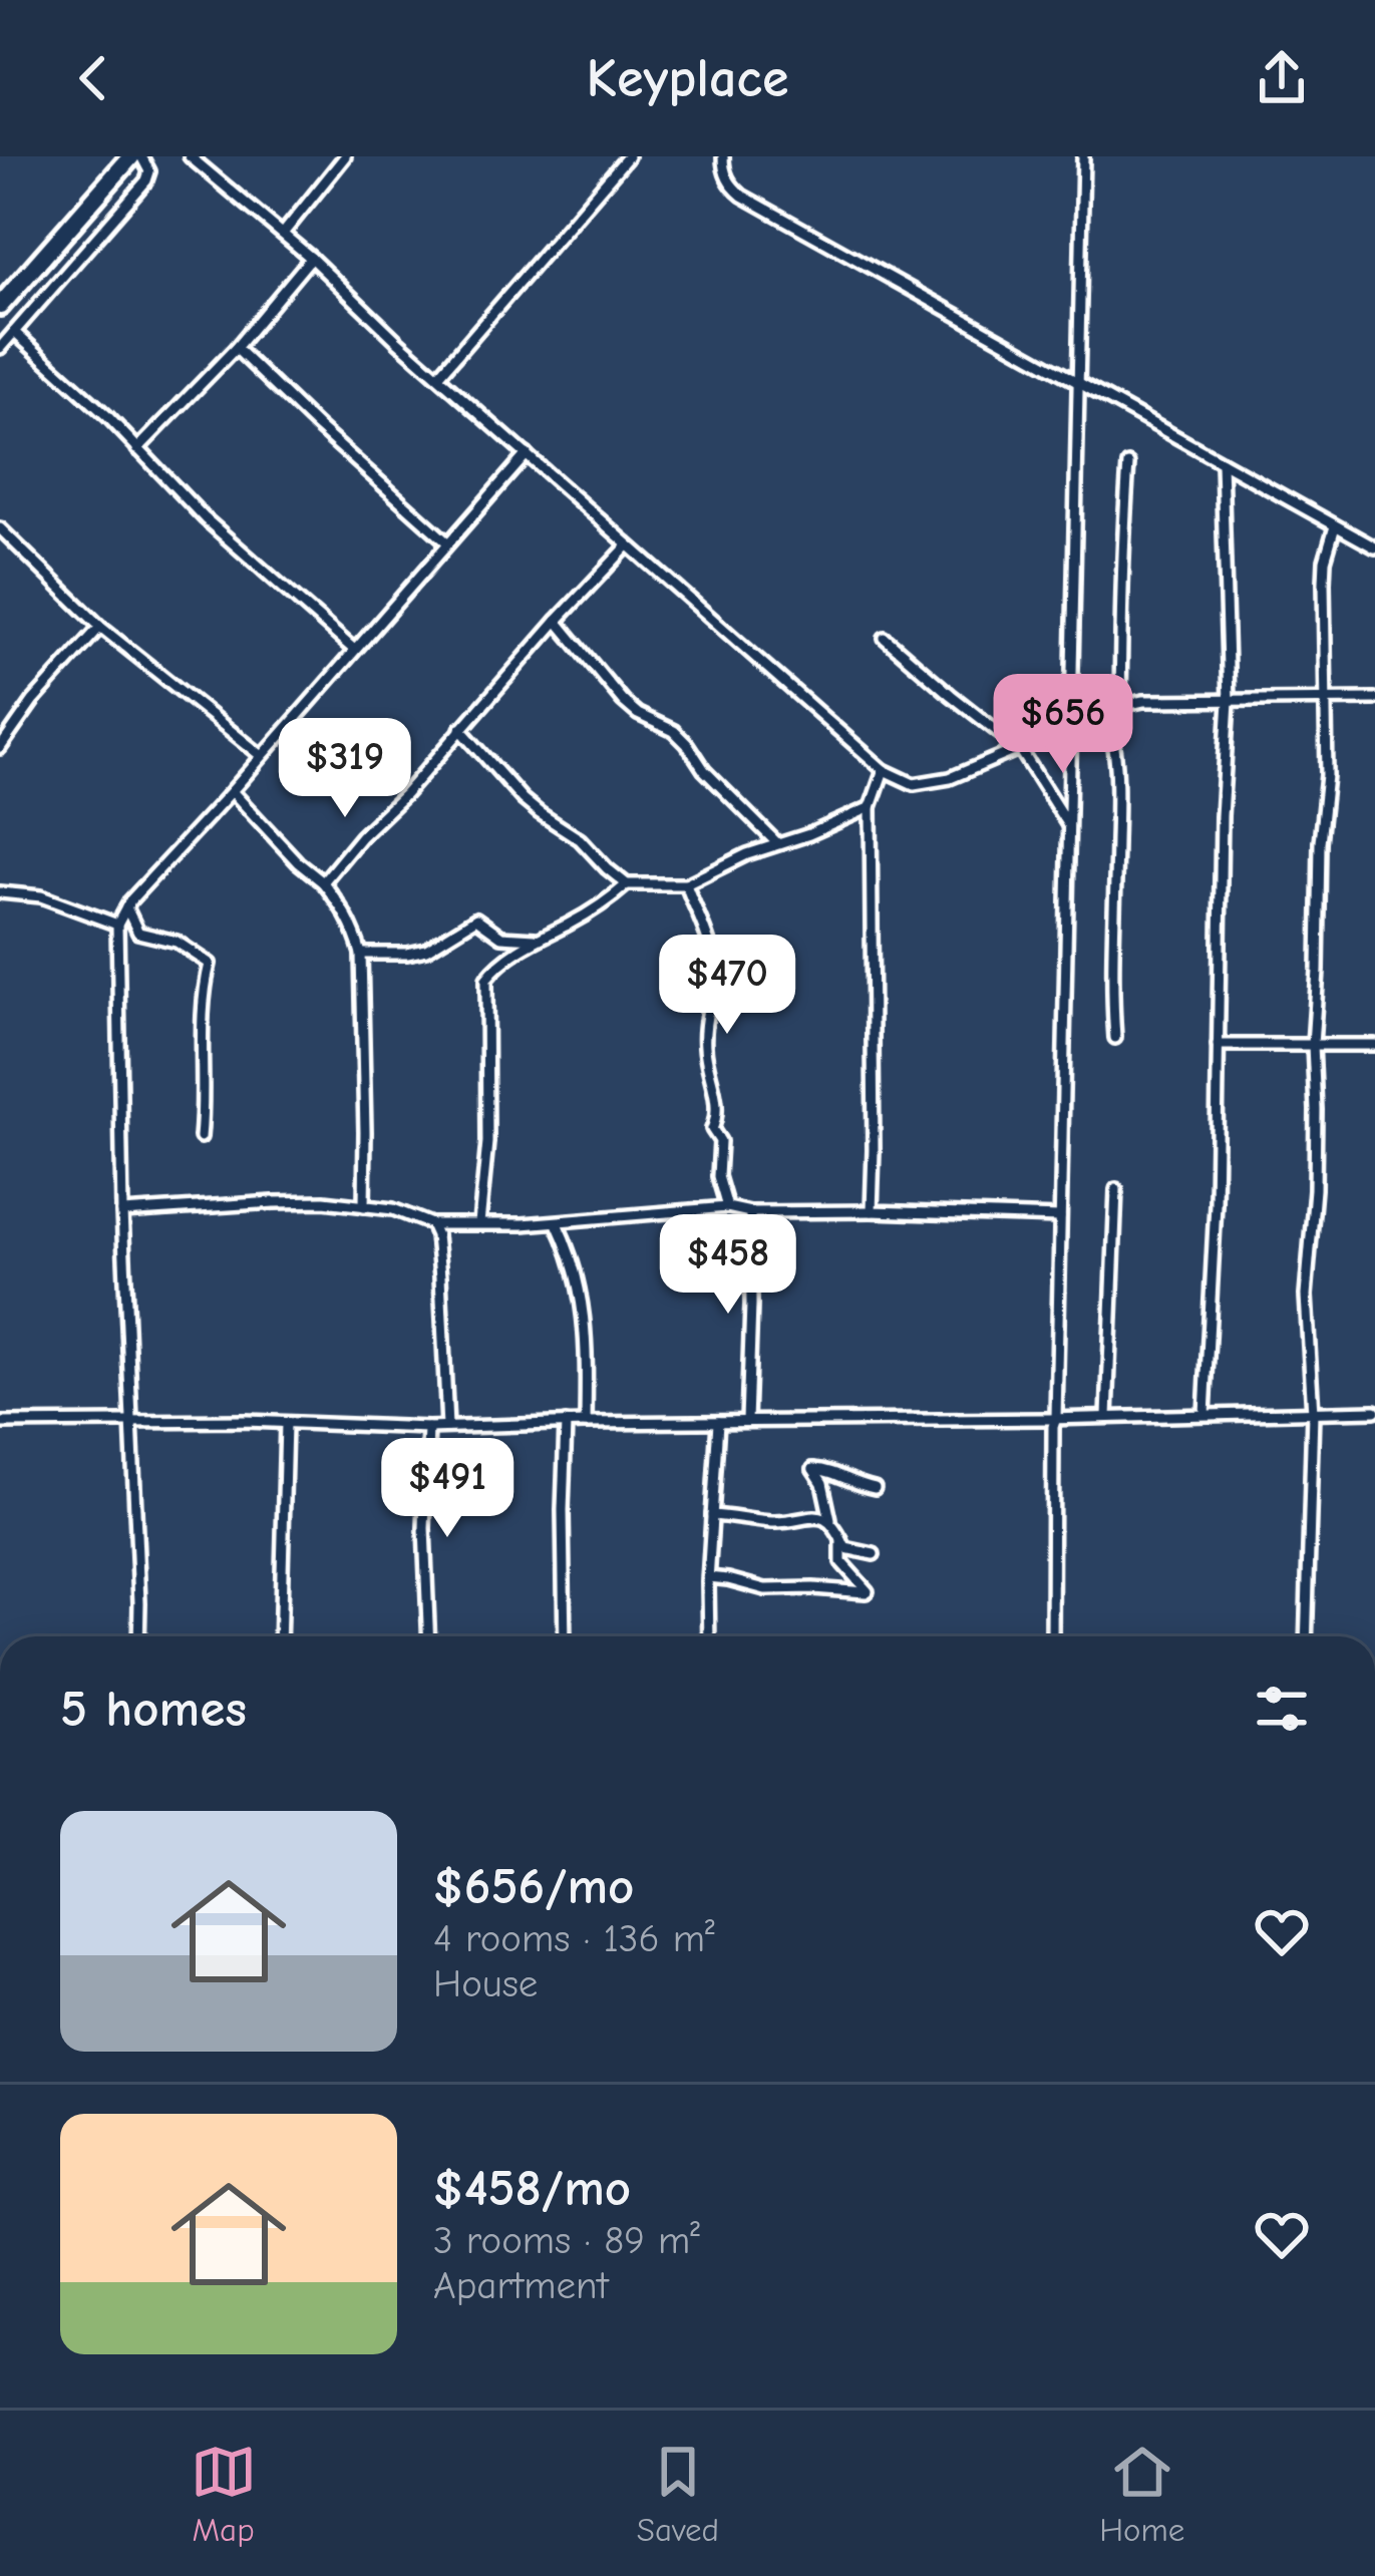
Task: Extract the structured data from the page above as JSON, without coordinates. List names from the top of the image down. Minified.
{"page":{"header":"Keyplace","price":["$656","$319","$470","$458","$491"],"heading":"5 homes","list":[{"name":"$656/mo","note":"4 rooms · 136 m² · House"},{"name":"$458/mo","note":"3 rooms · 89 m² · Apartment"}],"tabs":["Map","Saved","Home"]}}
